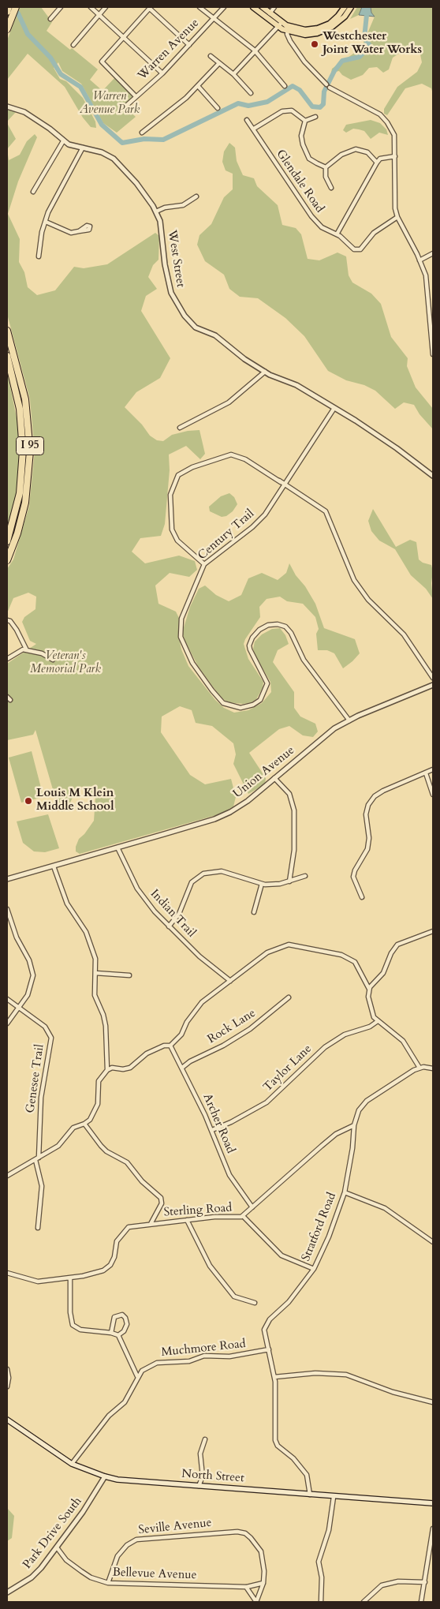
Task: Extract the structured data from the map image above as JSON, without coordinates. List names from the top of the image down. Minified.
{"streets":{"highway":["I 95"],"main road":["North Street"],"street":["Warren Avenue","Glendale Road","West Street","Century Trail","Union Avenue","Indian Trail","Rock Lane","Taylor Lane","Genesee Trail","Archer Road","Sterling Road","Stratford Road","Muchmore Road","Seville Avenue","Park Drive South","Bellevue Avenue"]},"crossings":[["West Street","Century Trail"],["Century Trail","Union Avenue"],["Union Avenue","Indian Trail"],["Rock Lane","Archer Road"],["Taylor Lane","Archer Road"],["Archer Road","Sterling Road"],["Sterling Road","Stratford Road"],["Stratford Road","Muchmore Road"],["Stratford Road","North Street"],["Muchmore Road","North Street"],["North Street","Park Drive South"],["Seville Avenue","Bellevue Avenue"],["Park Drive South","Bellevue Avenue"]],"parks":["Warren Avenue Park","Veteran's Memorial Park"],"places":["Westchester Joint Water Works","Louis M Klein Middle School"]}
